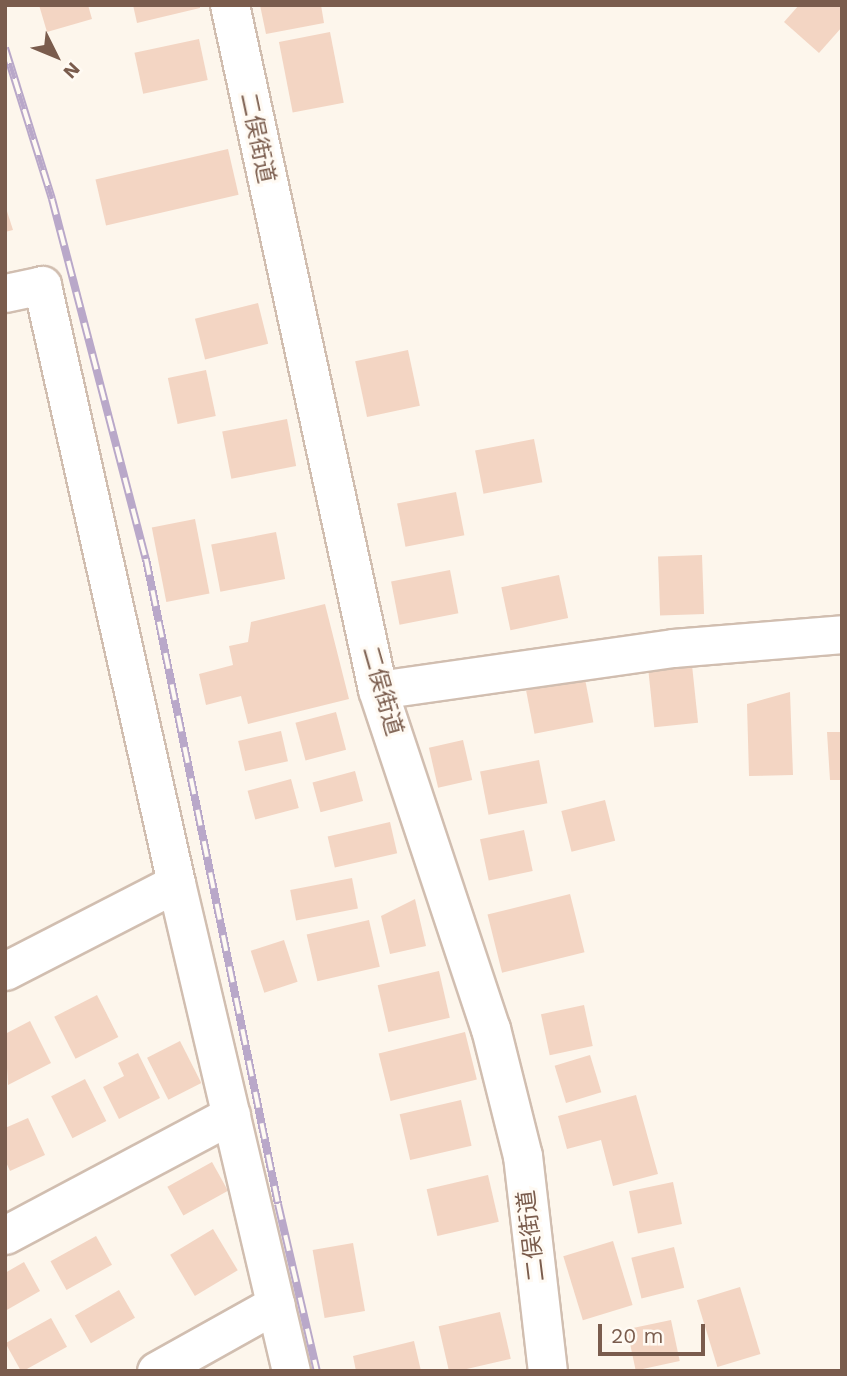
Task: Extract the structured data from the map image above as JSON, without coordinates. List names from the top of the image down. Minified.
{"streets":{"street":["二俣街道"]},"scale_bar":"20 m","north":"bottom right"}
